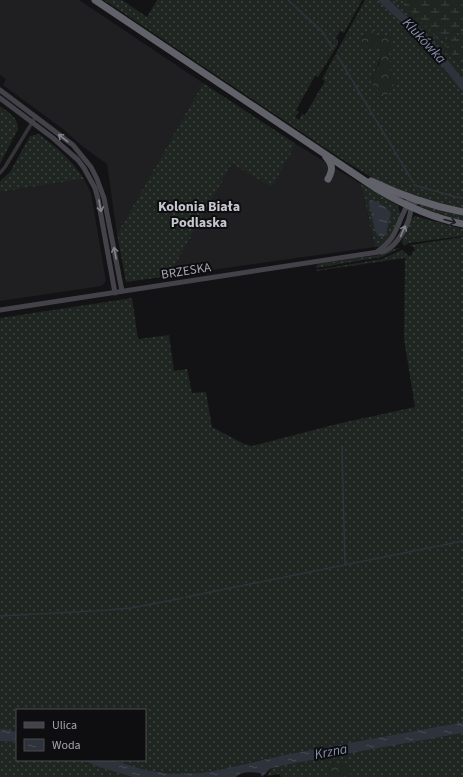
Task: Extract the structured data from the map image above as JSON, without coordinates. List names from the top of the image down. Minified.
{"streets":{"street":["BRZESKA"]},"districts":["Kolonia Biała Podlaska"],"water":["Klukówka","Krzna"],"legend":["Ulica","Woda"]}
